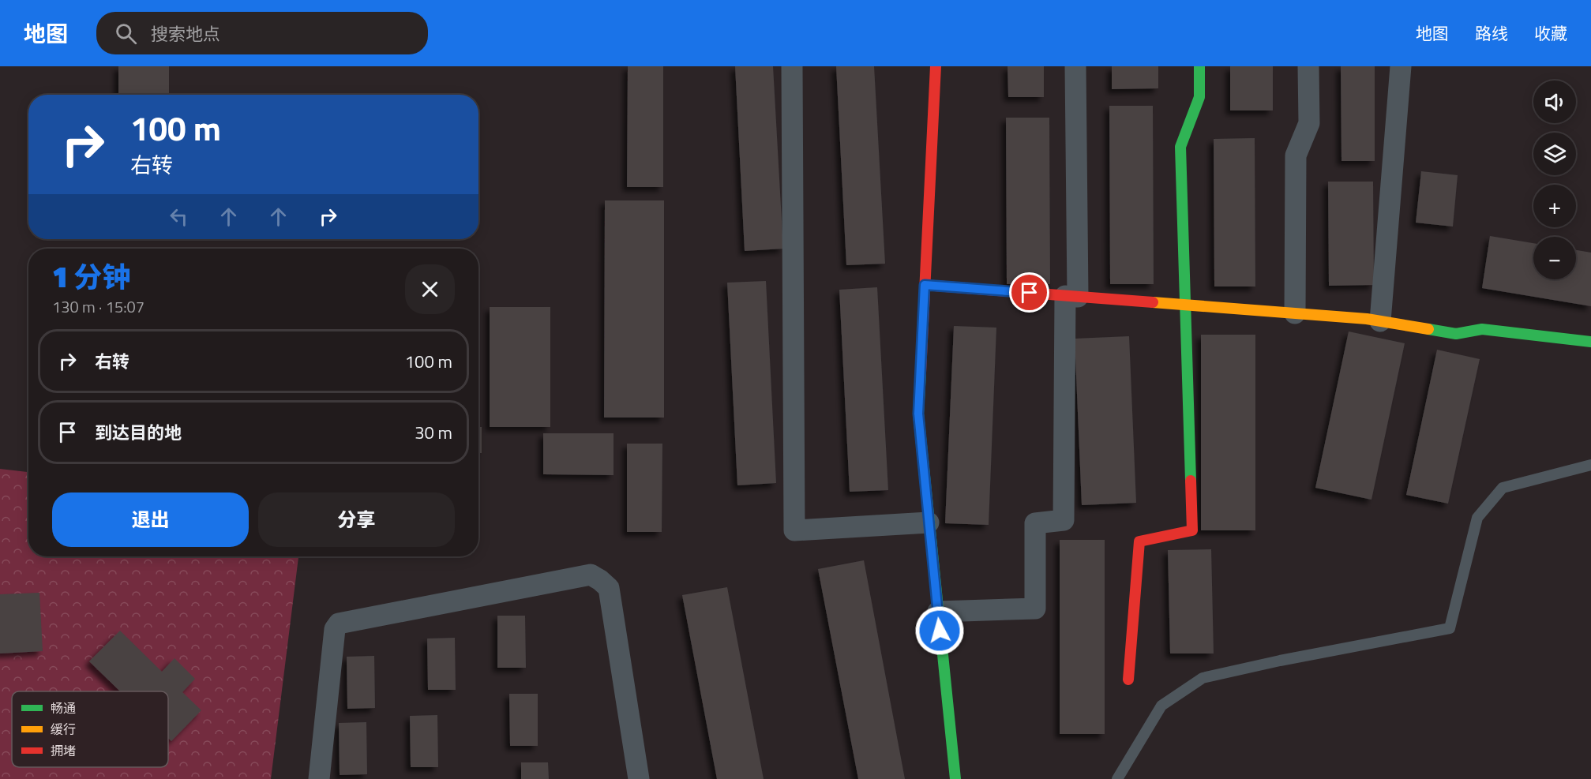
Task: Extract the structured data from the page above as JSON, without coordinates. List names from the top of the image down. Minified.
{"legend":["畅通","缓行","拥堵"],"page":{"header":"地图","search":"搜索地点","nav":["地图","路线","收藏"],"map_buttons":["+","−"],"turn":["100 m","右转"],"heading":["1 分钟","130 m · 15:07"],"list":[{"name":"右转","value":"100 m"},{"name":"到达目的地","value":"30 m"}],"buttons":["退出","分享"]}}
